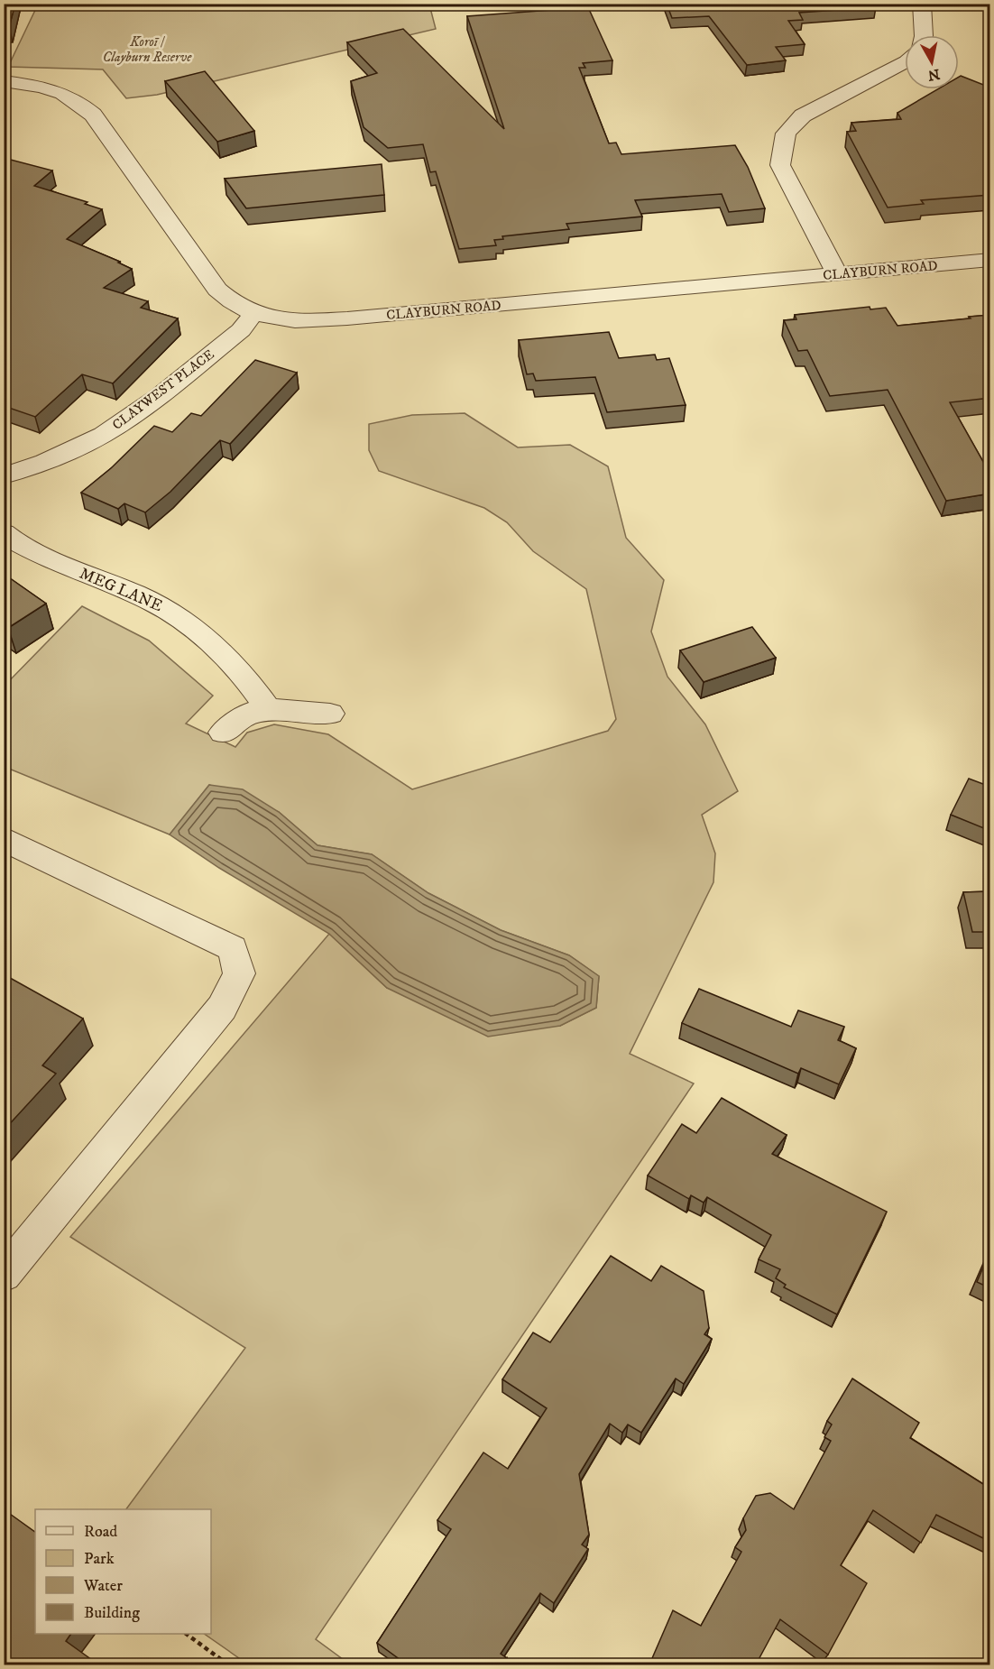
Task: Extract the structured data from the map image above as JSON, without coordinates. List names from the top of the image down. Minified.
{"streets":{"street":["CLAYBURN ROAD","CLAYWEST PLACE","MEG LANE"]},"crossings":[["CLAYBURN ROAD","CLAYWEST PLACE"]],"parks":["Koroī / Clayburn Reserve"],"legend":["Road","Park","Water","Building"],"north":"bottom"}
